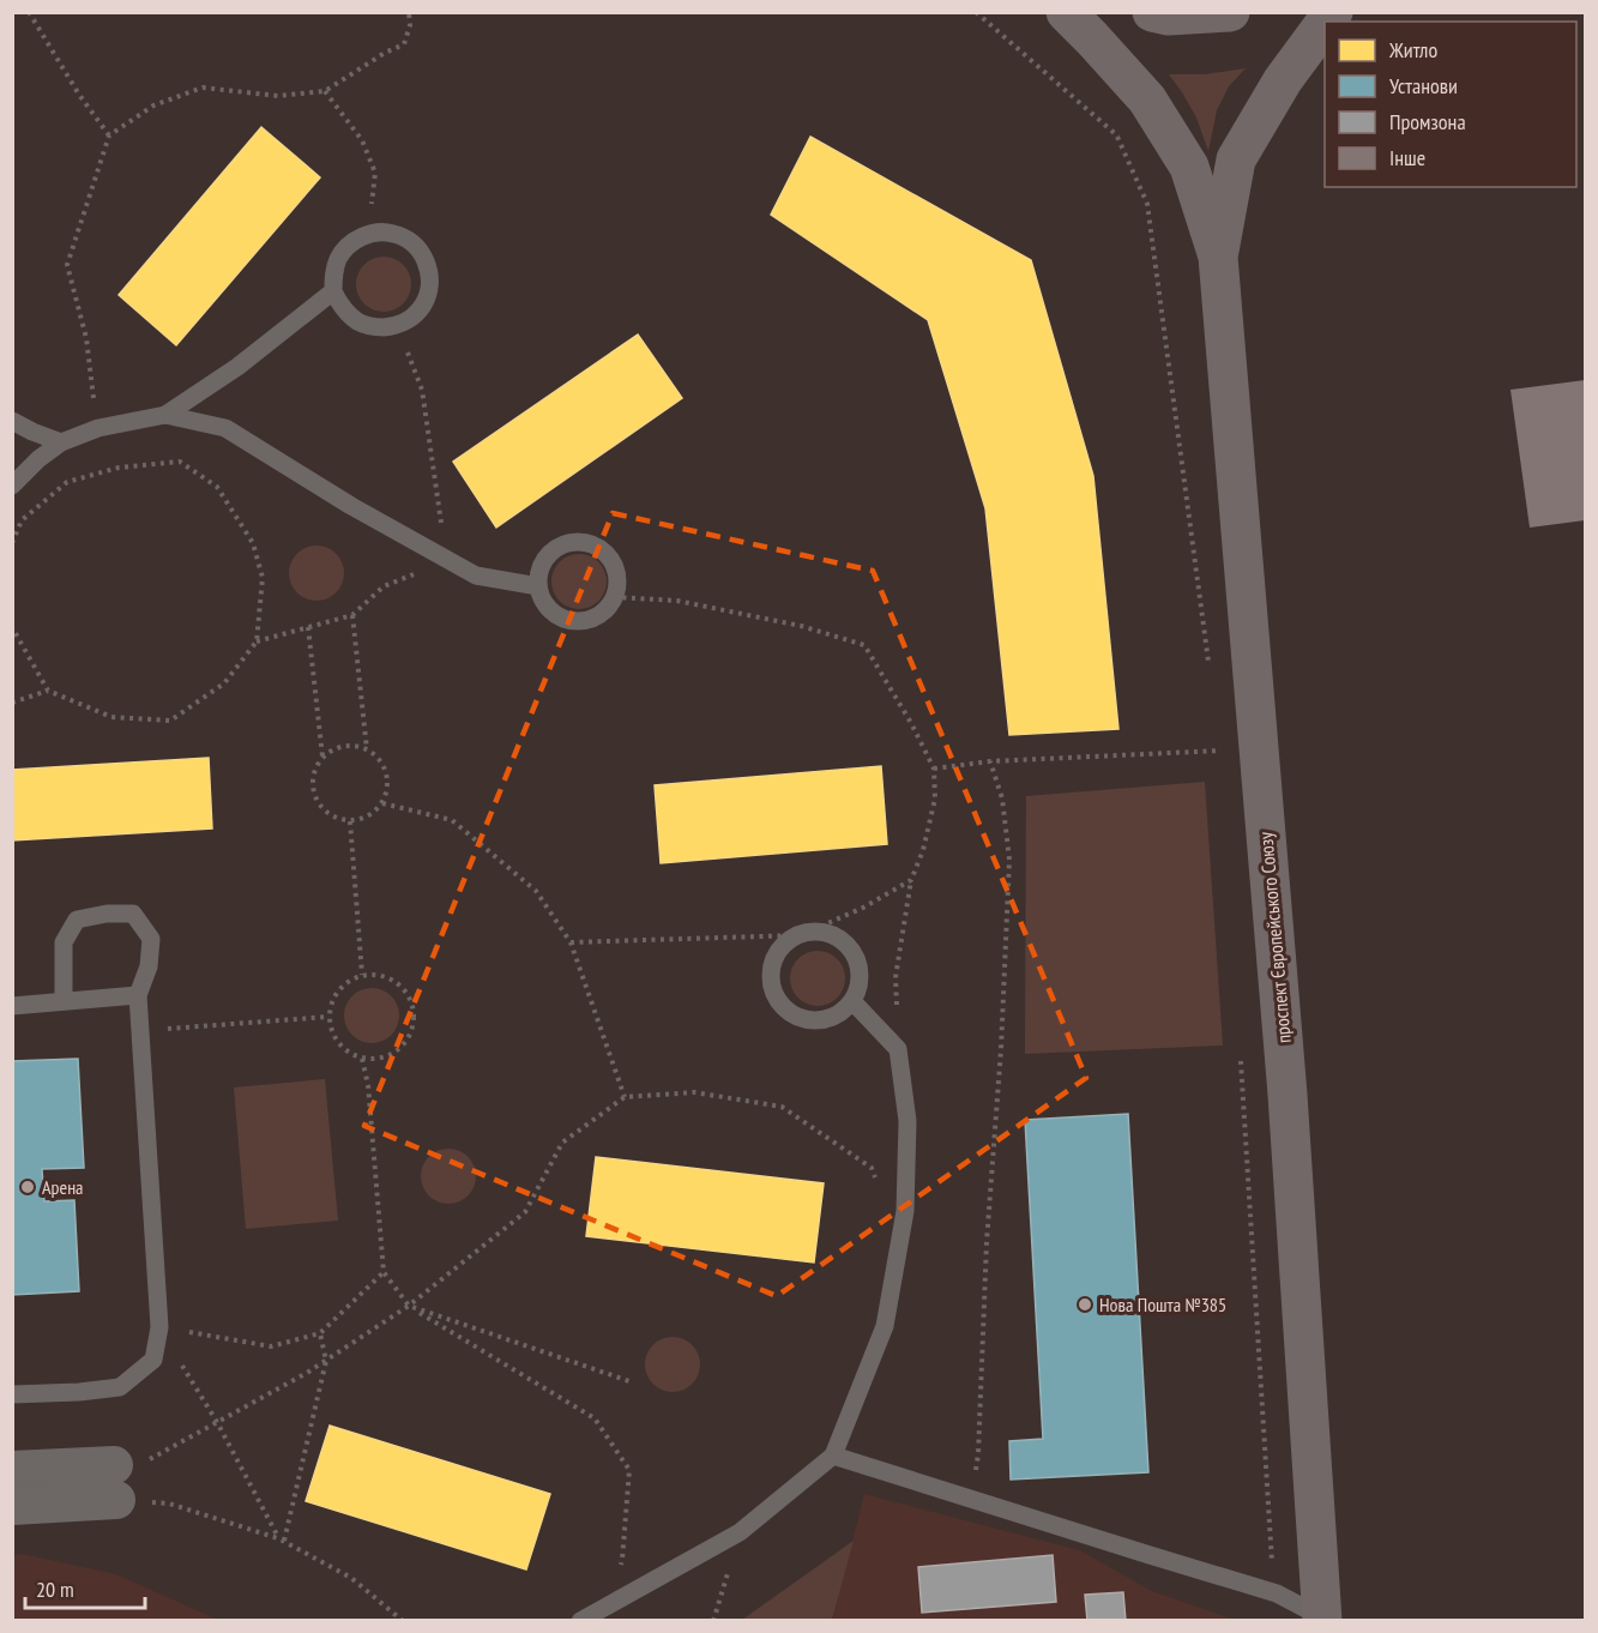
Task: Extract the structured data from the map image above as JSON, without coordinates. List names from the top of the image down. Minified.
{"streets":{"main road":["проспект Європейського Союзу"]},"places":["Арена","Нова Пошта №385"],"legend":["Житло","Установи","Промзона","Інше"],"scale_bar":"20 m"}
